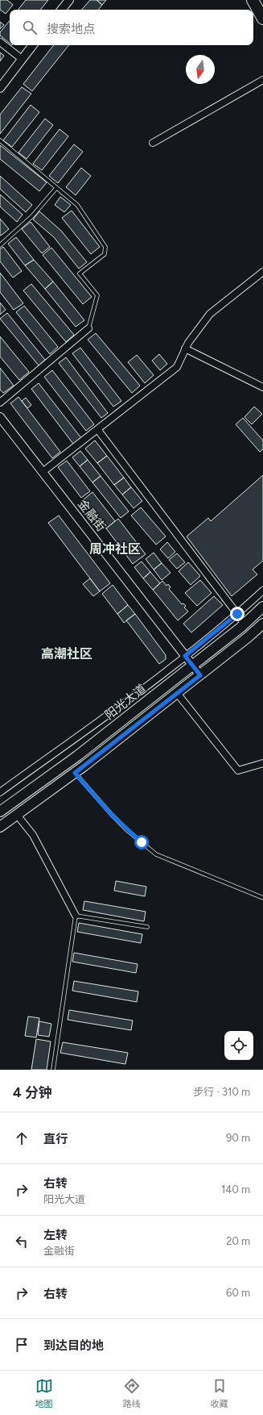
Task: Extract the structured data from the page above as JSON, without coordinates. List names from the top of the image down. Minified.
{"streets":{"main road":["阳光大道"],"street":["金融街"]},"crossings":[["金融街","阳光大道"]],"districts":["周冲社区","高潮社区"],"north":"bottom","page":{"search":"搜索地点","heading":["4 分钟","步行 · 310 m"],"list":[["直行","90 m"],["右转","阳光大道","140 m"],["左转","金融街","20 m"],["右转","60 m"],"到达目的地"],"nav":["地图","路线","收藏"]}}
